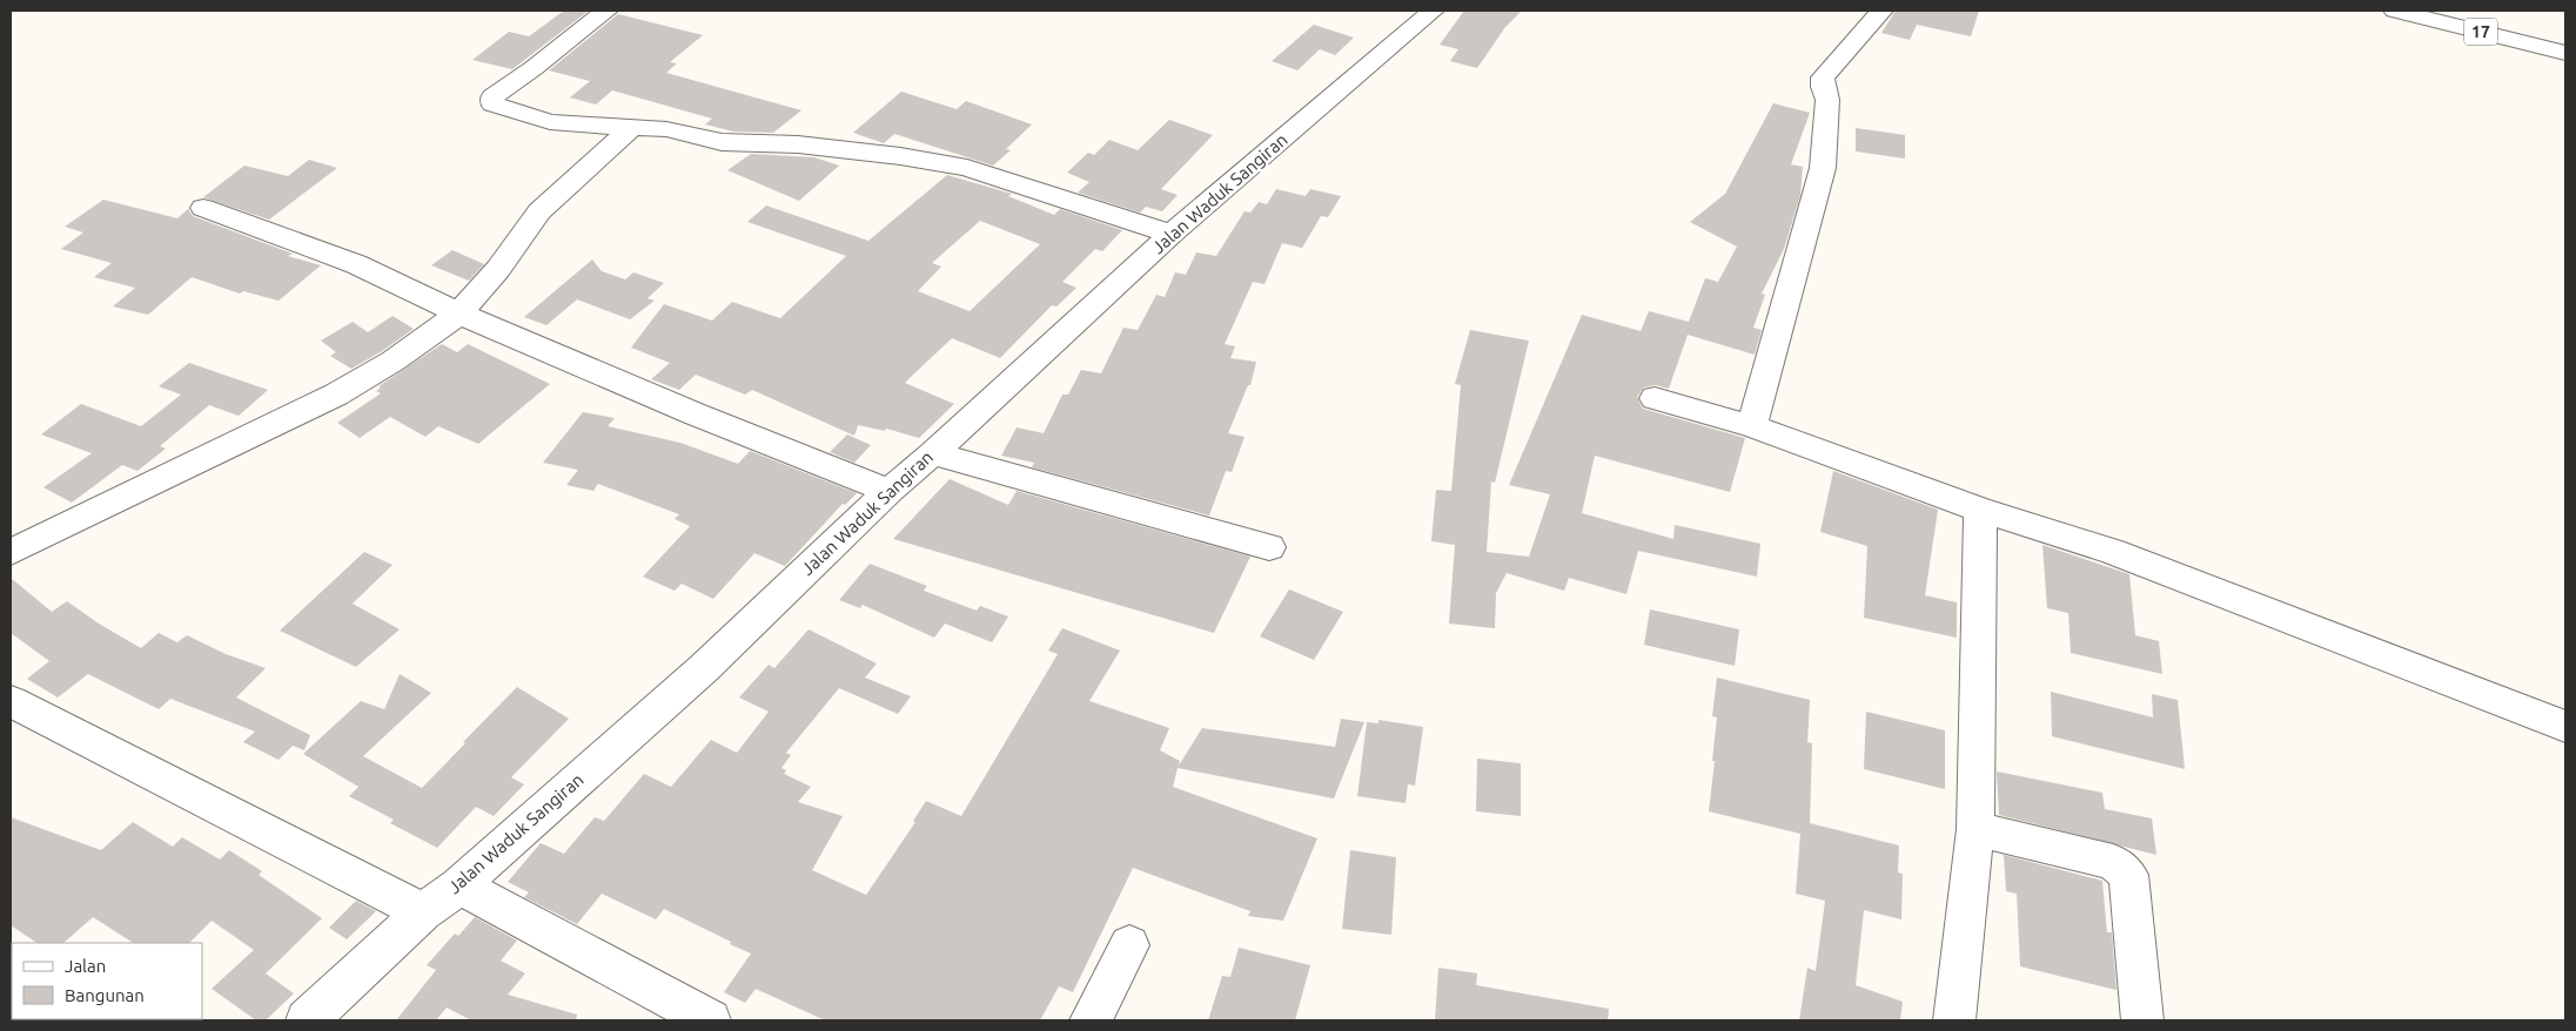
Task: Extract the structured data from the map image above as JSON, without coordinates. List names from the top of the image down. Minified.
{"streets":{"main road":["17","Jalan Waduk Sangiran"]},"legend":["Jalan","Bangunan"]}
